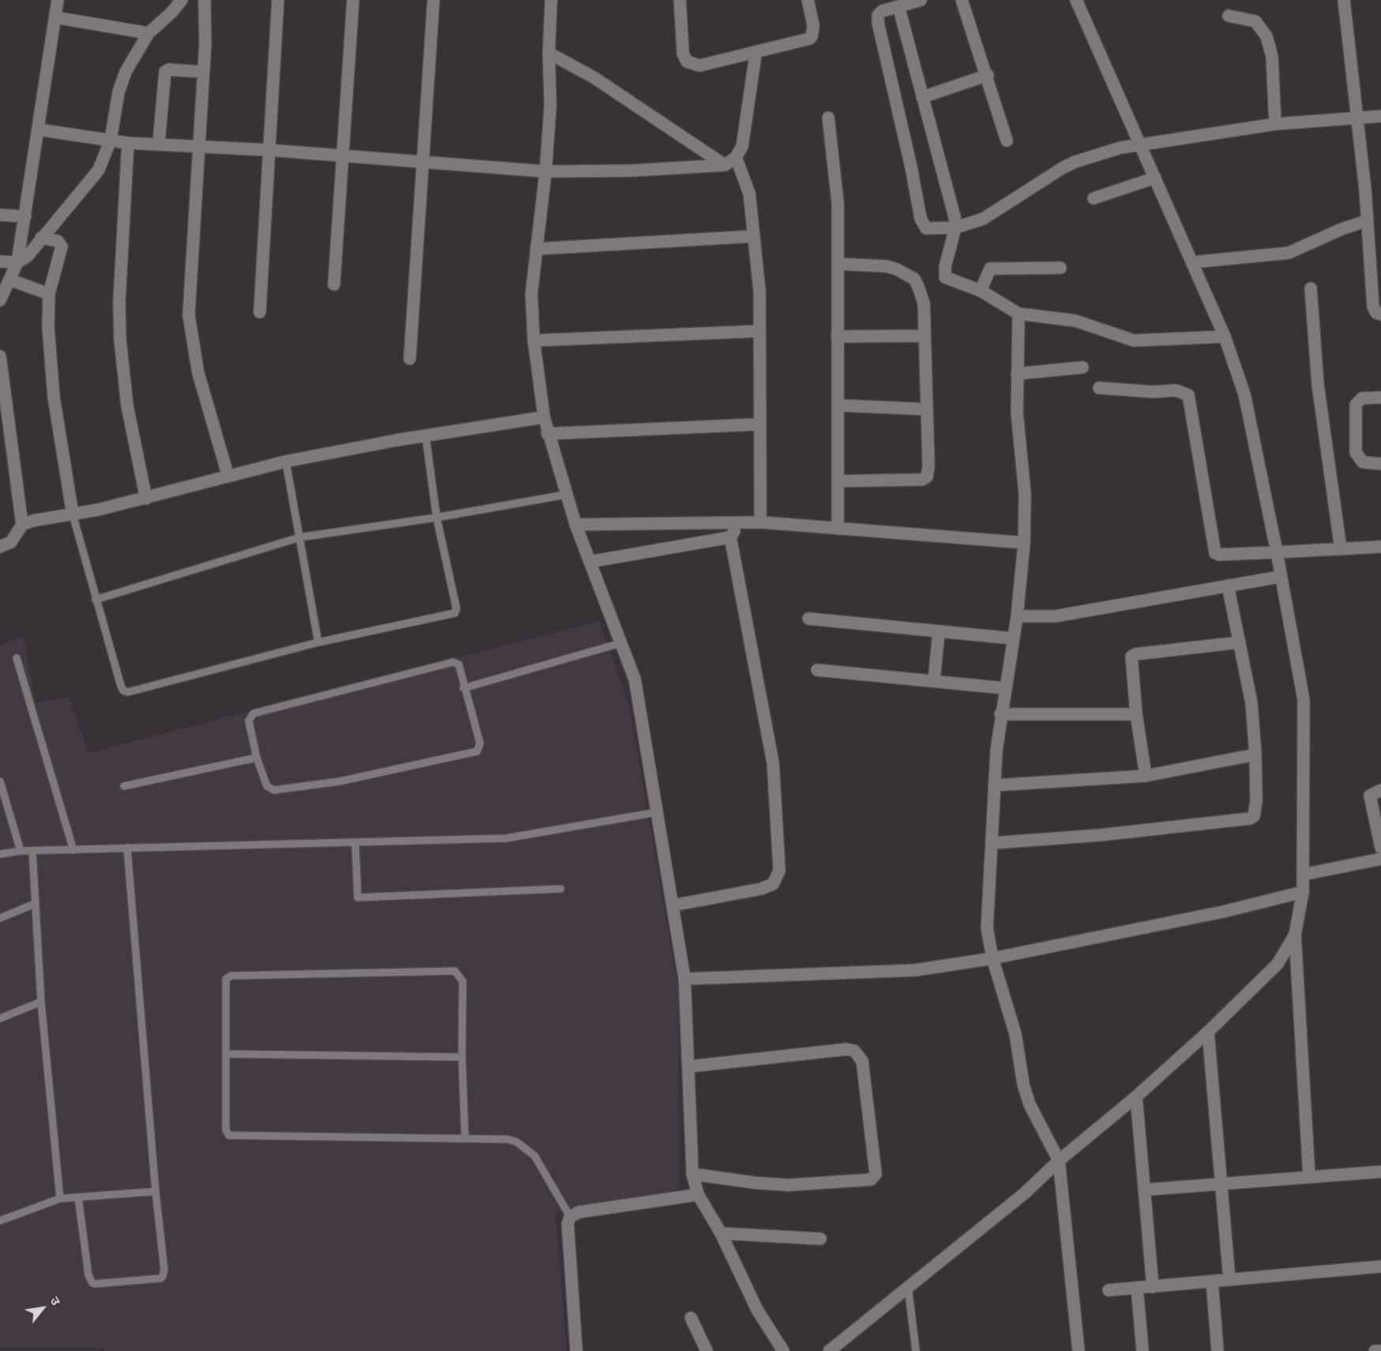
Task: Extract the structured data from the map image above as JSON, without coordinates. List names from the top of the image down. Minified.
{"north":"top right"}
